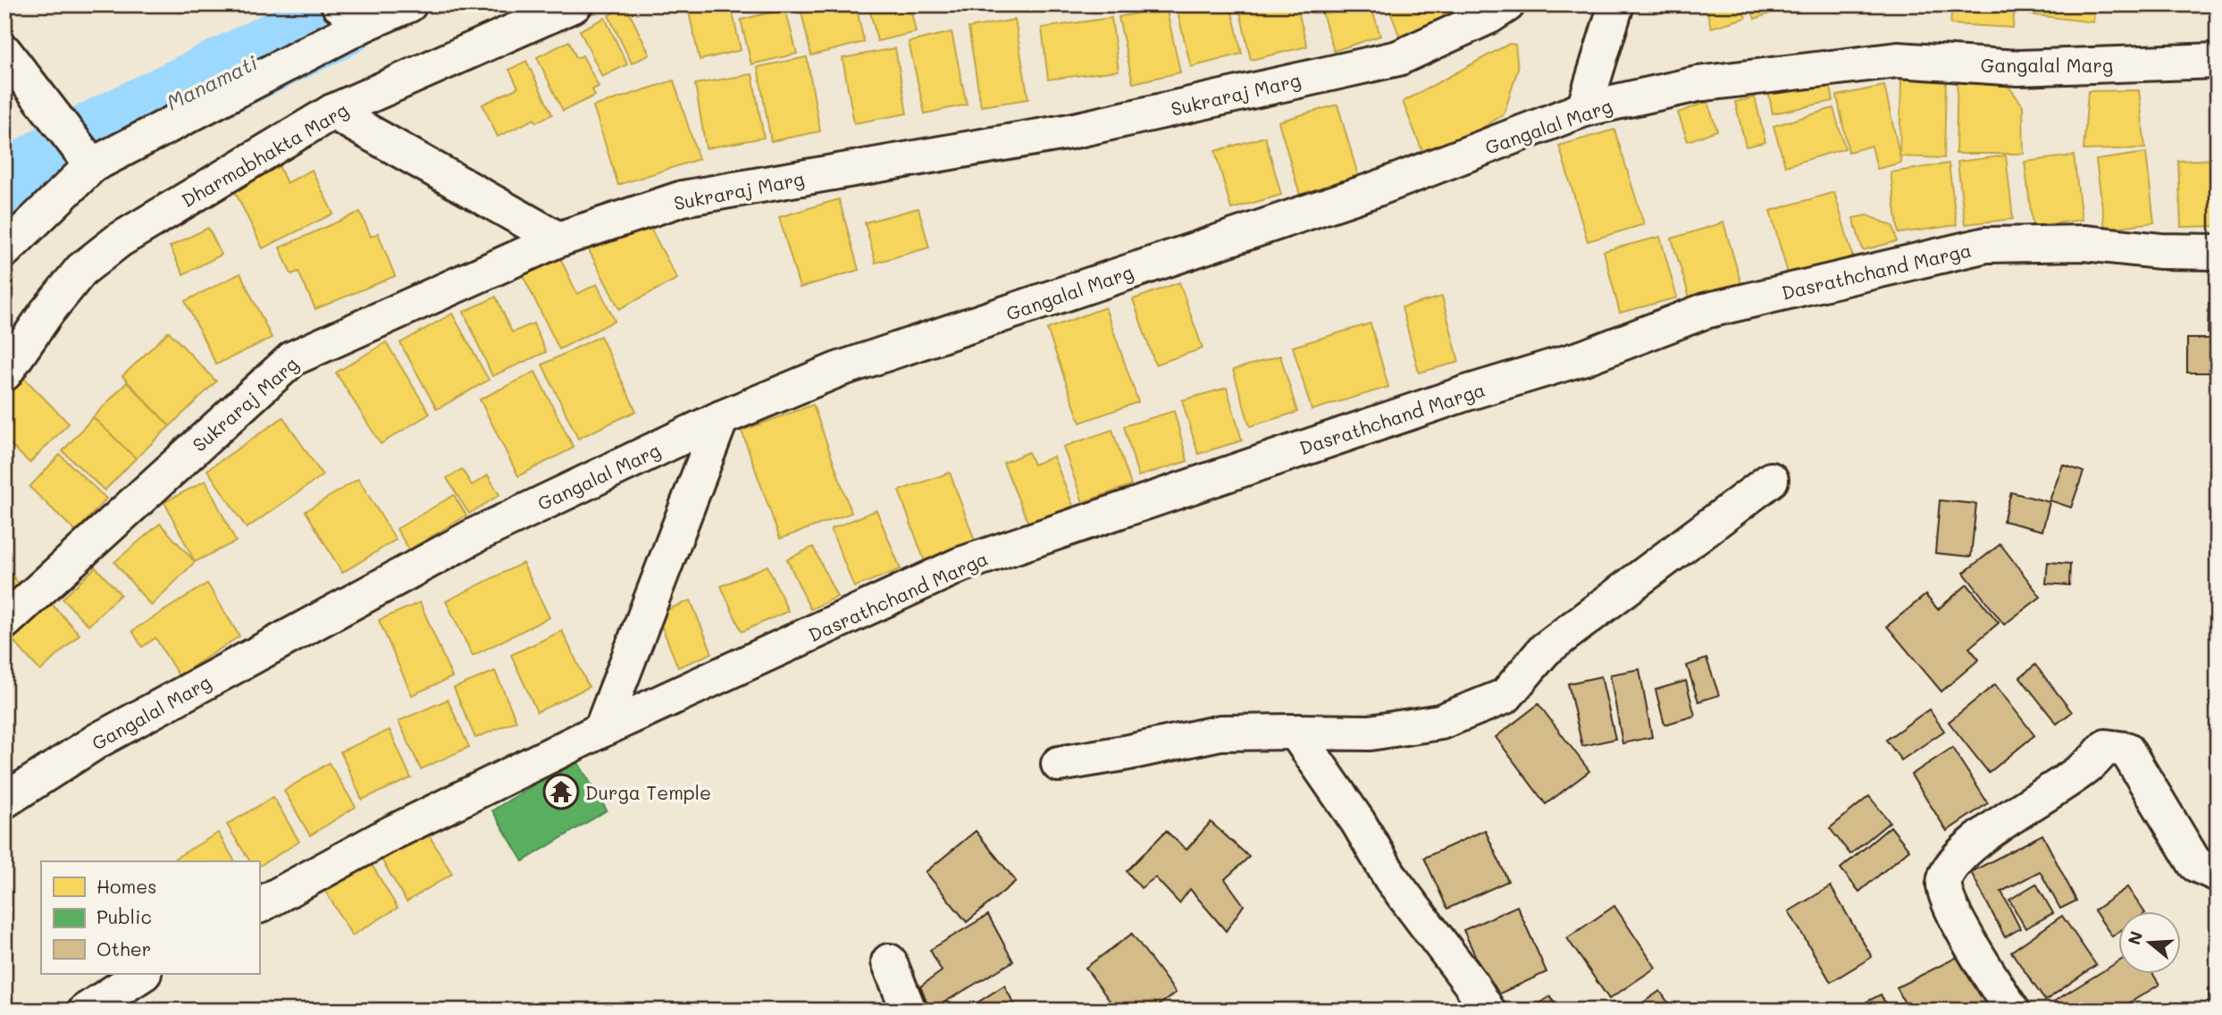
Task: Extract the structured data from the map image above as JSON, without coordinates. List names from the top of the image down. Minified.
{"streets":{"street":["Gangalal Marg","Sukraraj Marg","Dharmabhakta Marg","Dasrathchand Marga"]},"water":["Manamati"],"places":{"temple":["Durga Temple"]},"legend":["Homes","Public","Other"],"north":"left"}
